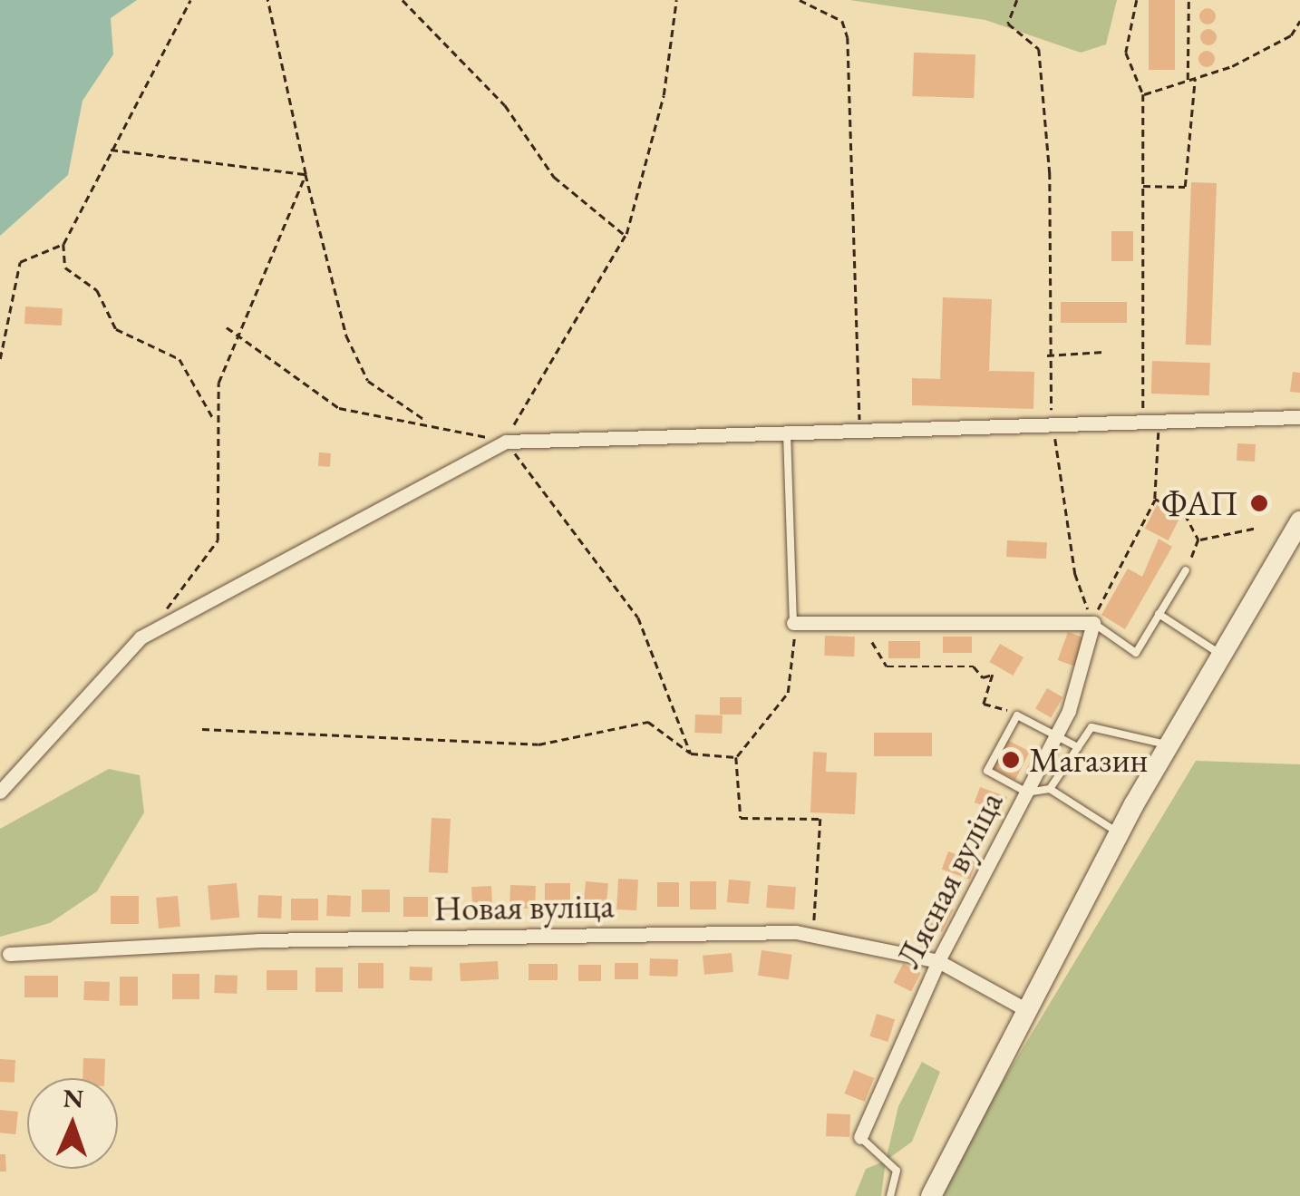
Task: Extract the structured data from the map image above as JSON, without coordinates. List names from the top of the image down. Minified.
{"streets":{"street":["Лясная вуліца","Новая вуліца"]},"crossings":[["Лясная вуліца","Новая вуліца"]],"places":["ФАП","Магазин"],"north":"top"}
